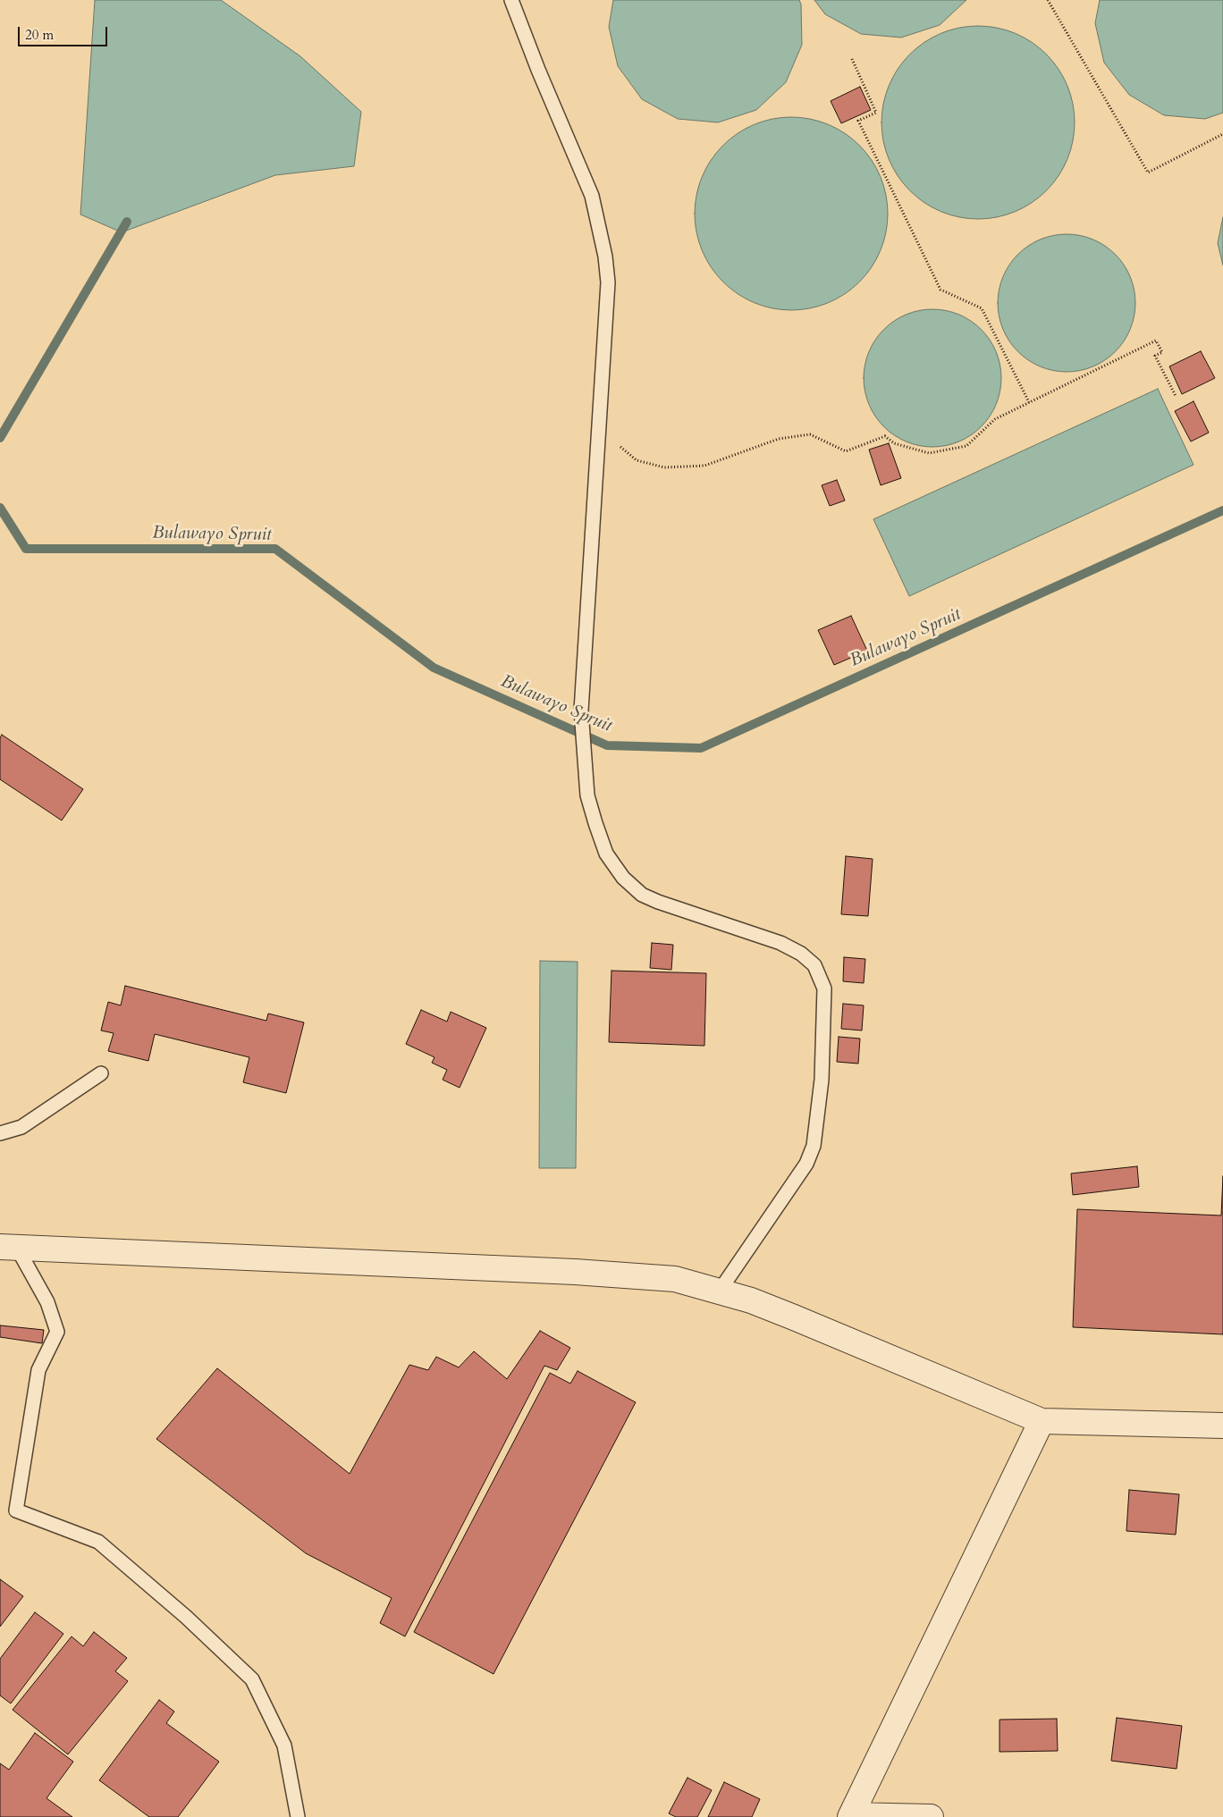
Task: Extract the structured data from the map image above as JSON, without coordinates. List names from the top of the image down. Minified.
{"water":["Bulawayo Spruit"],"scale_bar":"20 m"}
